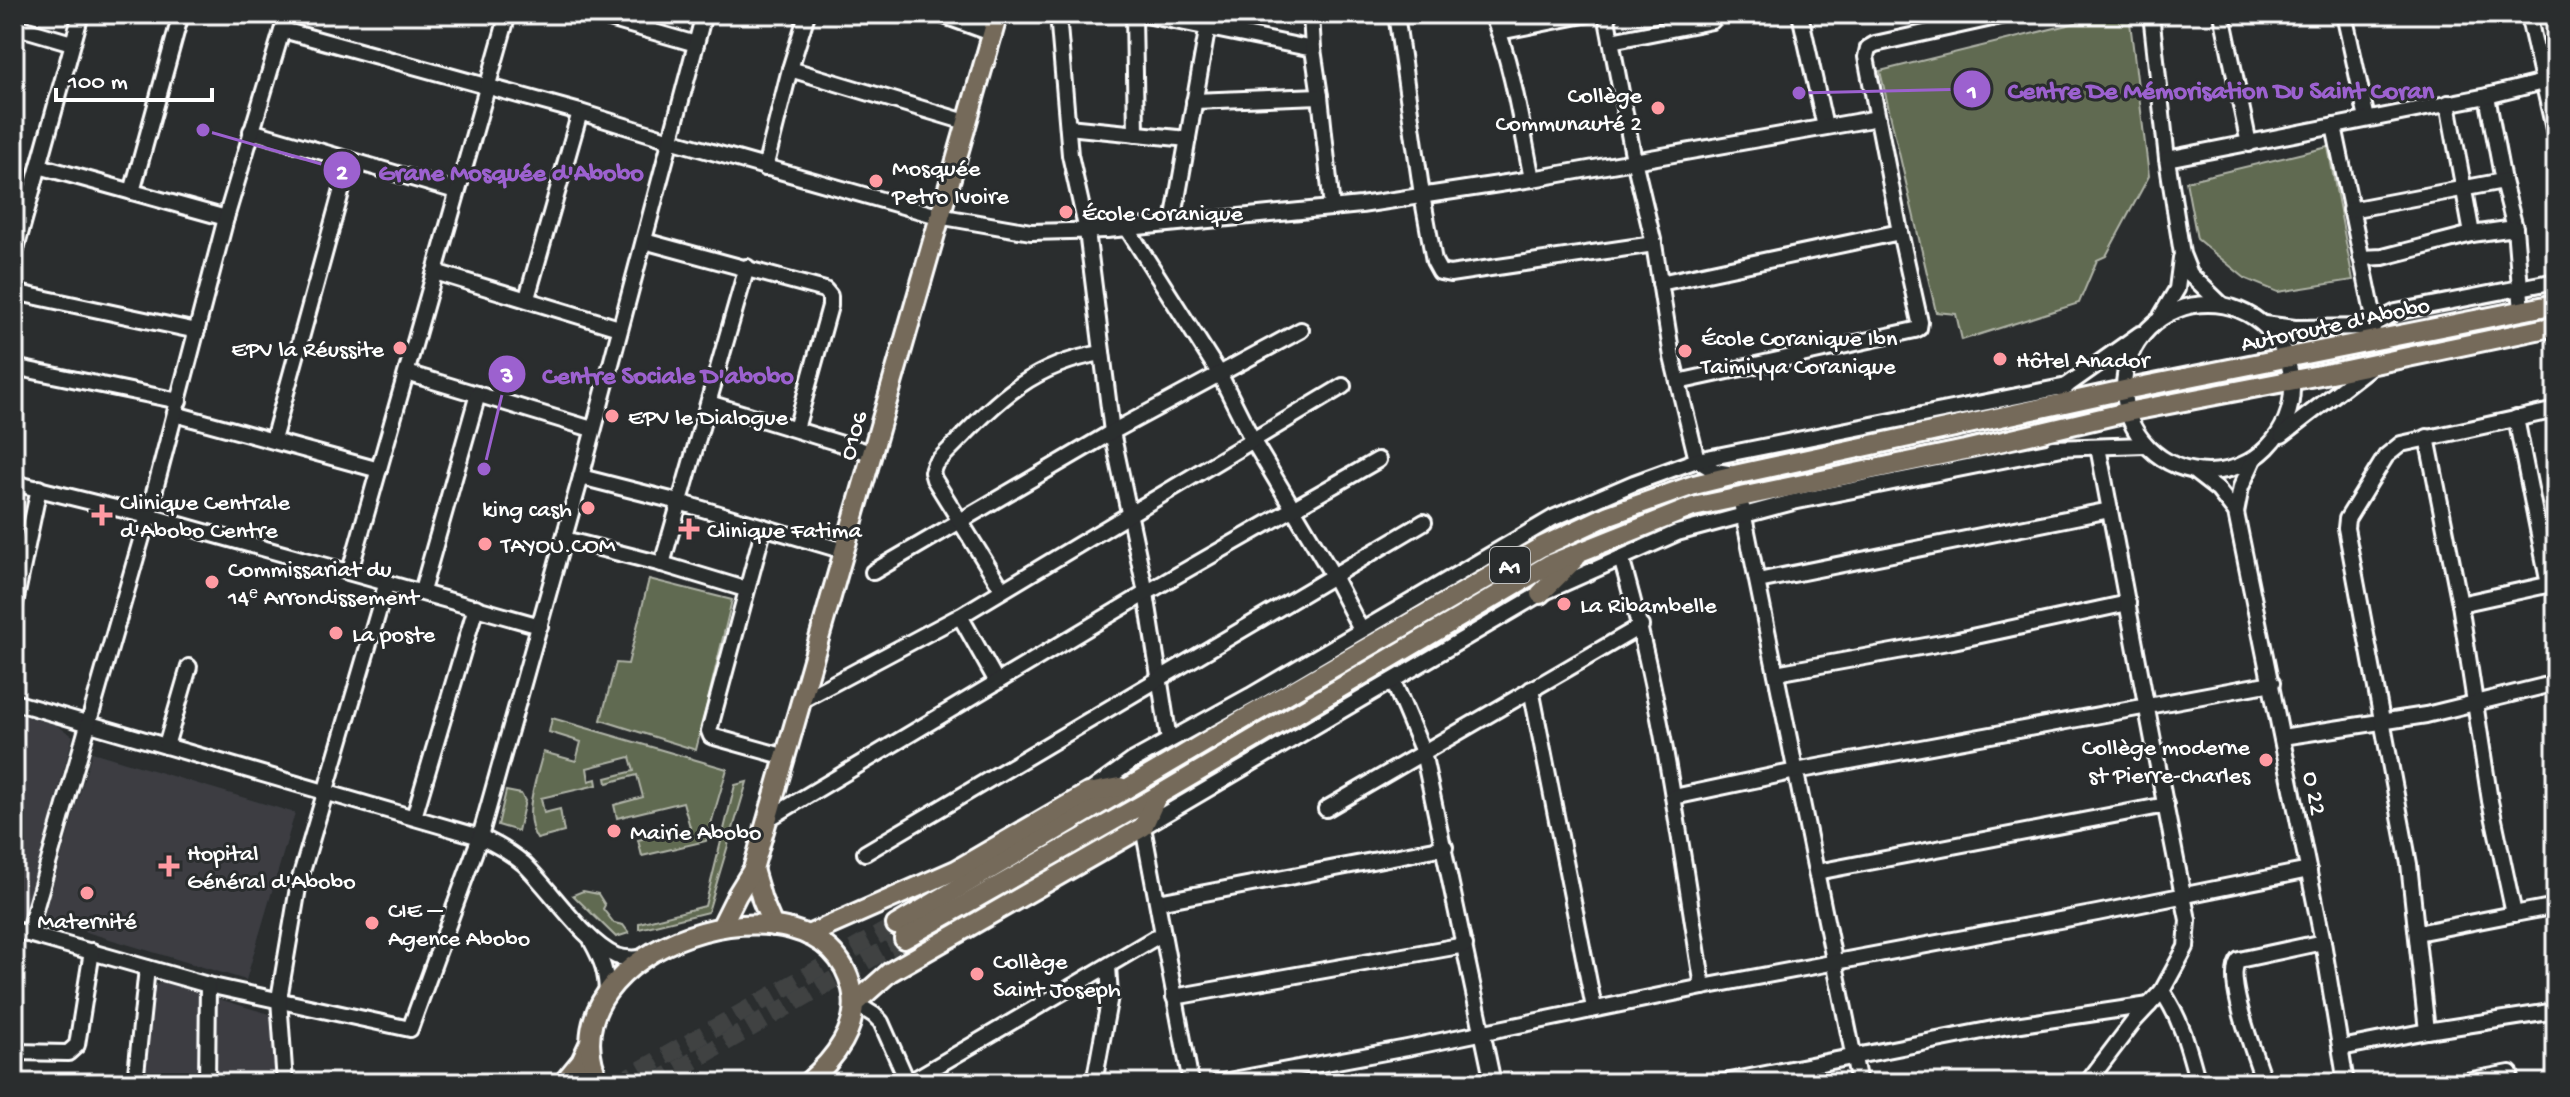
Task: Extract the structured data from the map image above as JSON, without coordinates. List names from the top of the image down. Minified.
{"streets":{"main road":["Autoroute d'Abobo","O106","A1"],"street":["O 22"]},"crossings":[["Autoroute d'Abobo","A1"]],"places":{"other":["Centre De Mémorisation Du Saint Coran","Collège Communauté 2","Grane Mosquée d'Abobo","Mosquée Petro Ivoire","École Coranique","EPV la Réussite","École Coranique Ibn Taimiyya Coranique","Hôtel Anador","EPV le Dialogue","Centre Sociale D'abobo","king cash","TAYOU.COM","Commissariat du 14ᵉ Arrondissement","La Ribambelle","La poste","Collège moderne st Pierre-charles","Mairie Abobo","Maternité","CIE – Agence Abobo","Collège Saint Joseph"],"health":["Clinique Centrale d'Abobo Centre","Clinique Fatima","Hopital Général d'Abobo"]},"scale_bar":"100 m"}
